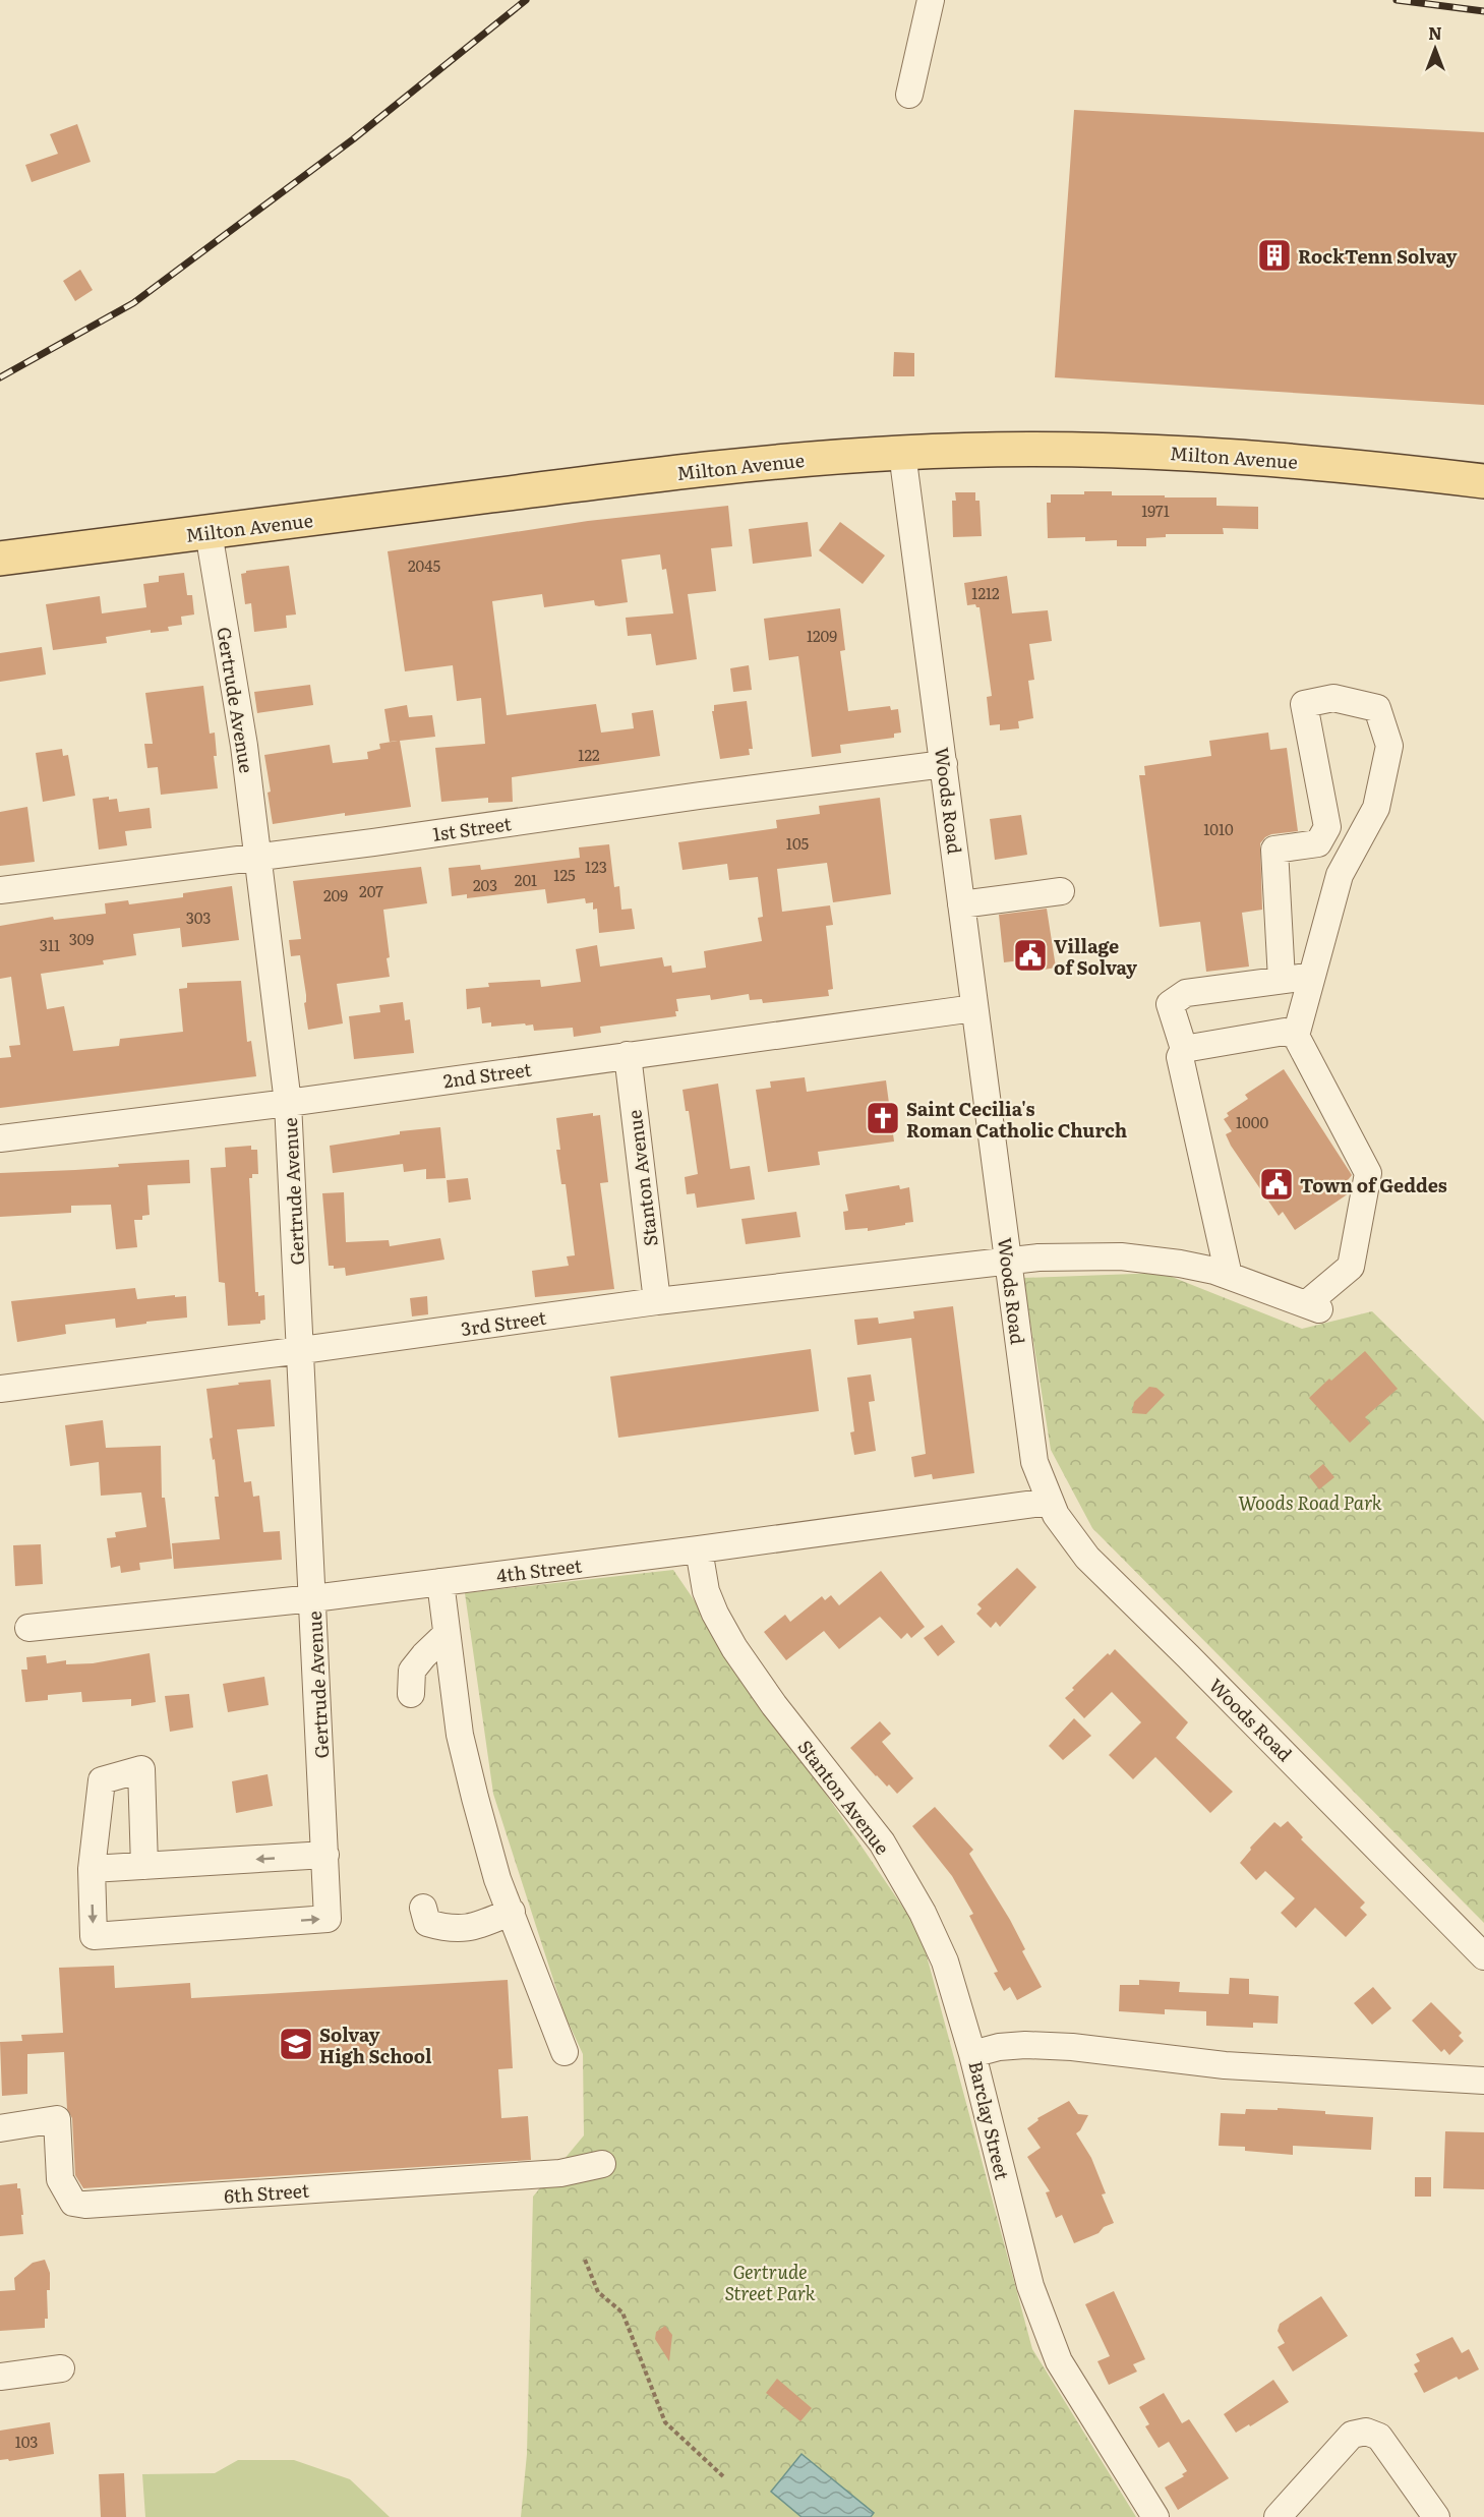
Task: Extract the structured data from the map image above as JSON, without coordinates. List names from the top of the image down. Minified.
{"streets":{"main road":["Milton Avenue"],"street":["Gertrude Avenue","Woods Road","1st Street","2nd Street","Stanton Avenue","3rd Street","4th Street","Barclay Street","6th Street"]},"crossings":[["Milton Avenue","Gertrude Avenue"],["Milton Avenue","Woods Road"],["Gertrude Avenue","1st Street"],["Gertrude Avenue","2nd Street"],["Gertrude Avenue","3rd Street"],["Gertrude Avenue","4th Street"],["Woods Road","1st Street"],["Woods Road","2nd Street"],["Woods Road","3rd Street"],["Woods Road","4th Street"],["2nd Street","Stanton Avenue"],["Stanton Avenue","3rd Street"],["Stanton Avenue","4th Street"],["Stanton Avenue","Barclay Street"]],"parks":["Woods Road Park","Gertrude Street Park"],"places":{"building":["RockTenn Solvay"],"public building":["Village of Solvay","Town of Geddes"],"church":["Saint Cecilia's Roman Catholic Church"],"school or university":["Solvay High School"]},"house_numbers":["1971","2045","1212","1209","122","1010","105","123","125","201","203","207","209","303","309","311","1000","103"],"north":"top"}
